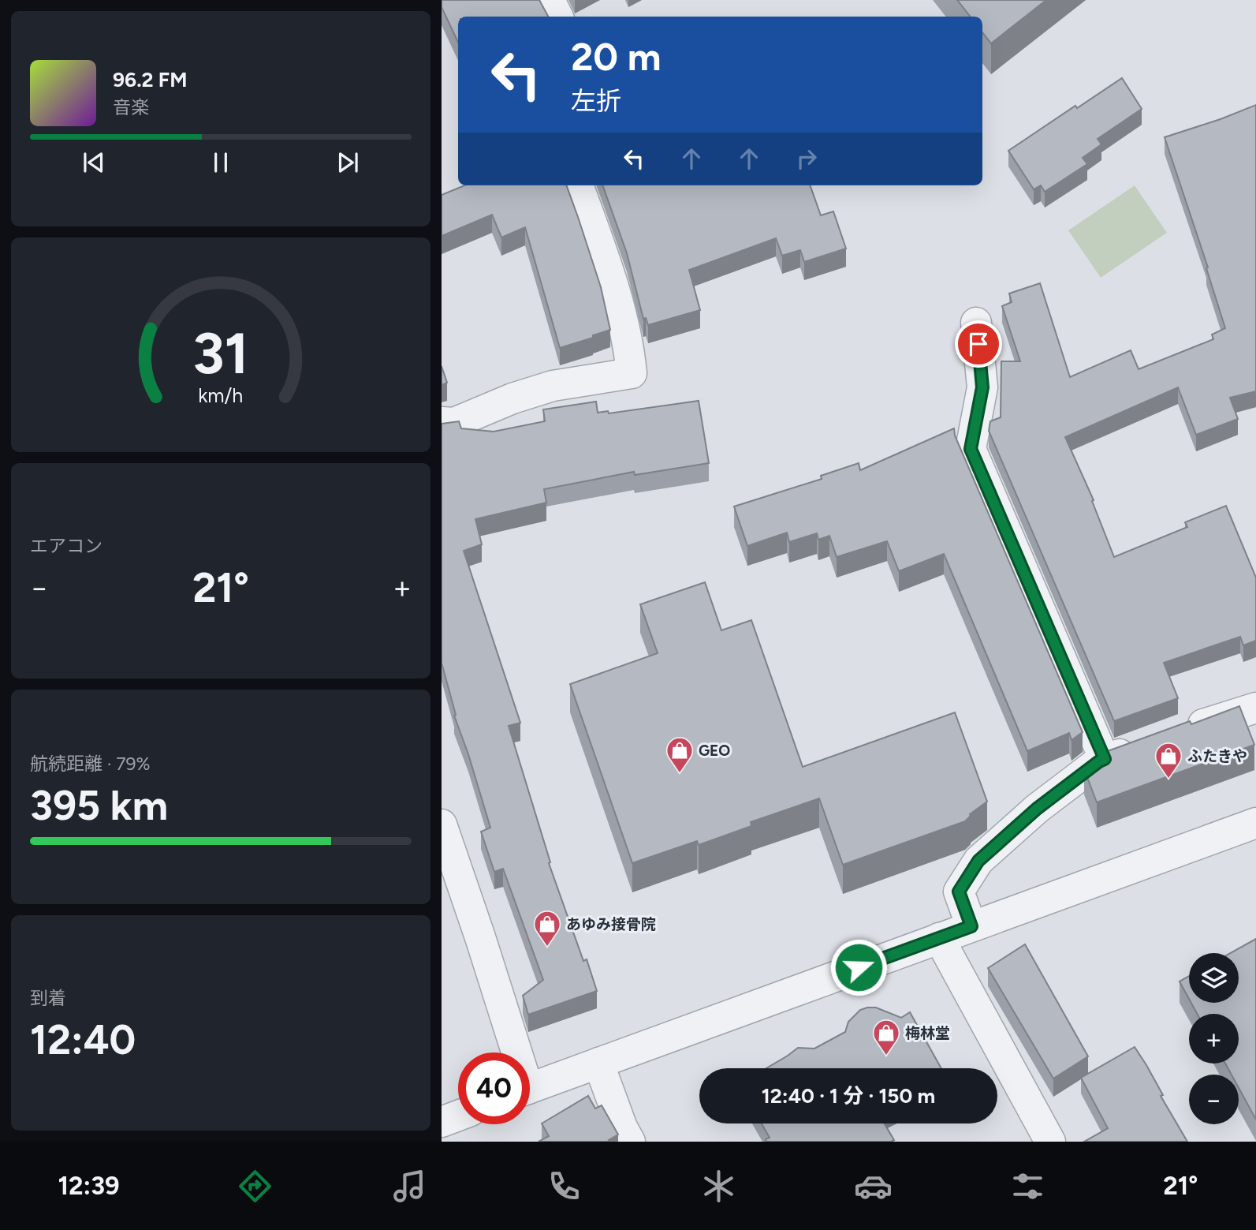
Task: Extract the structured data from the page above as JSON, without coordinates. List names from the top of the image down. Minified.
{"places":{"shop":["GEO","ふたきや","あゆみ接骨院","梅林堂"]},"page":{"turn":["20 m","左折"],"song":["96.2 FM","音楽"],"tile":["エアコン",["航続距離 · 79%","395 km"],["到着","12:40"]],"heat":["−","21°","+"],"map_buttons":["+","−"],"limit":"40","trip":"12:40 · 1 分 · 150 m","tabs":["12:39","21°"],"gauge":["31","km/h"]}}
